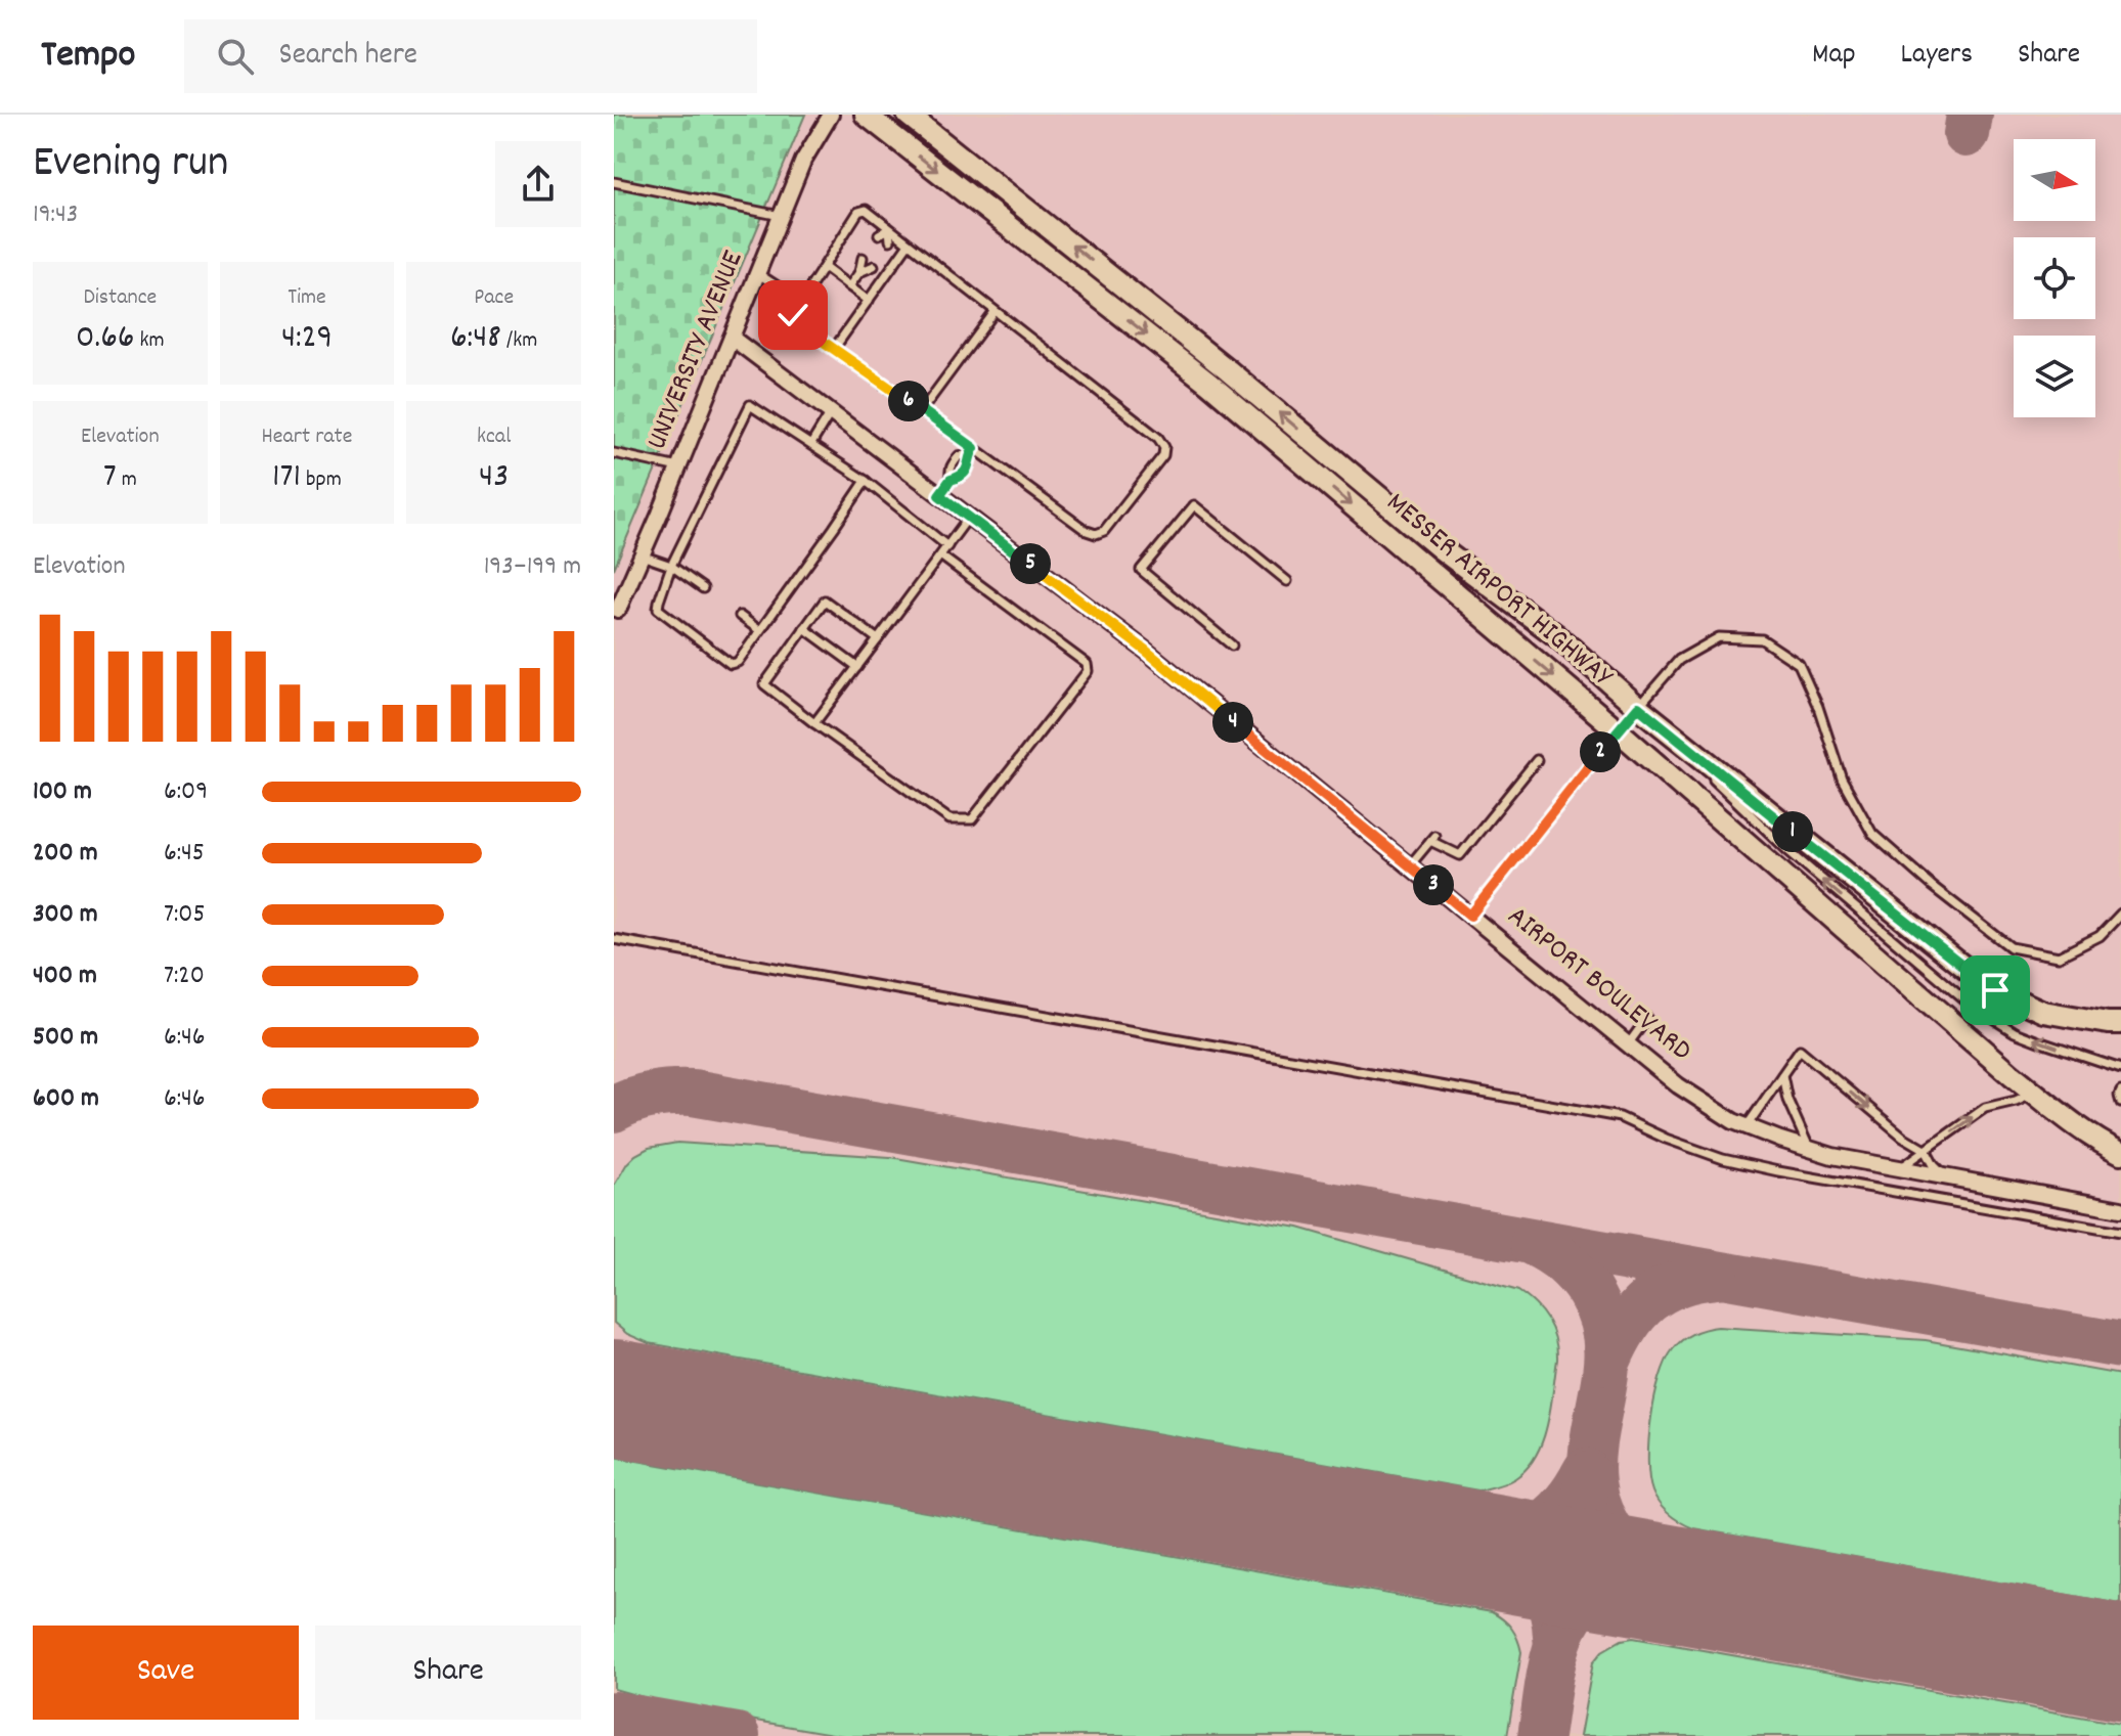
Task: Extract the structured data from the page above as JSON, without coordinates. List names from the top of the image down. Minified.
{"streets":{"main road":["MESSER AIRPORT HIGHWAY"],"street":["UNIVERSITY AVENUE","AIRPORT BOULEVARD"]},"crossings":[["UNIVERSITY AVENUE","AIRPORT BOULEVARD"]],"north":"right","page":{"header":"Tempo","search":"Search here","nav":["Map","Layers","Share"],"heading":["Evening run","19:43"],"stats":[["Distance","0.66 km"],["Time","4:29"],["Pace","6:48 /km"],["Elevation","7 m"],["Heart rate","171 bpm"],["kcal","43"]],"pins":["6","5","4","2","1","3"],"chart":["Elevation","193–199 m"],"list":[{"name":"100 m","note":"6:09"},{"name":"200 m","note":"6:45"},{"name":"300 m","note":"7:05"},{"name":"400 m","note":"7:20"},{"name":"500 m","note":"6:46"},{"name":"600 m","note":"6:46"}],"buttons":["Save","Share"]}}
